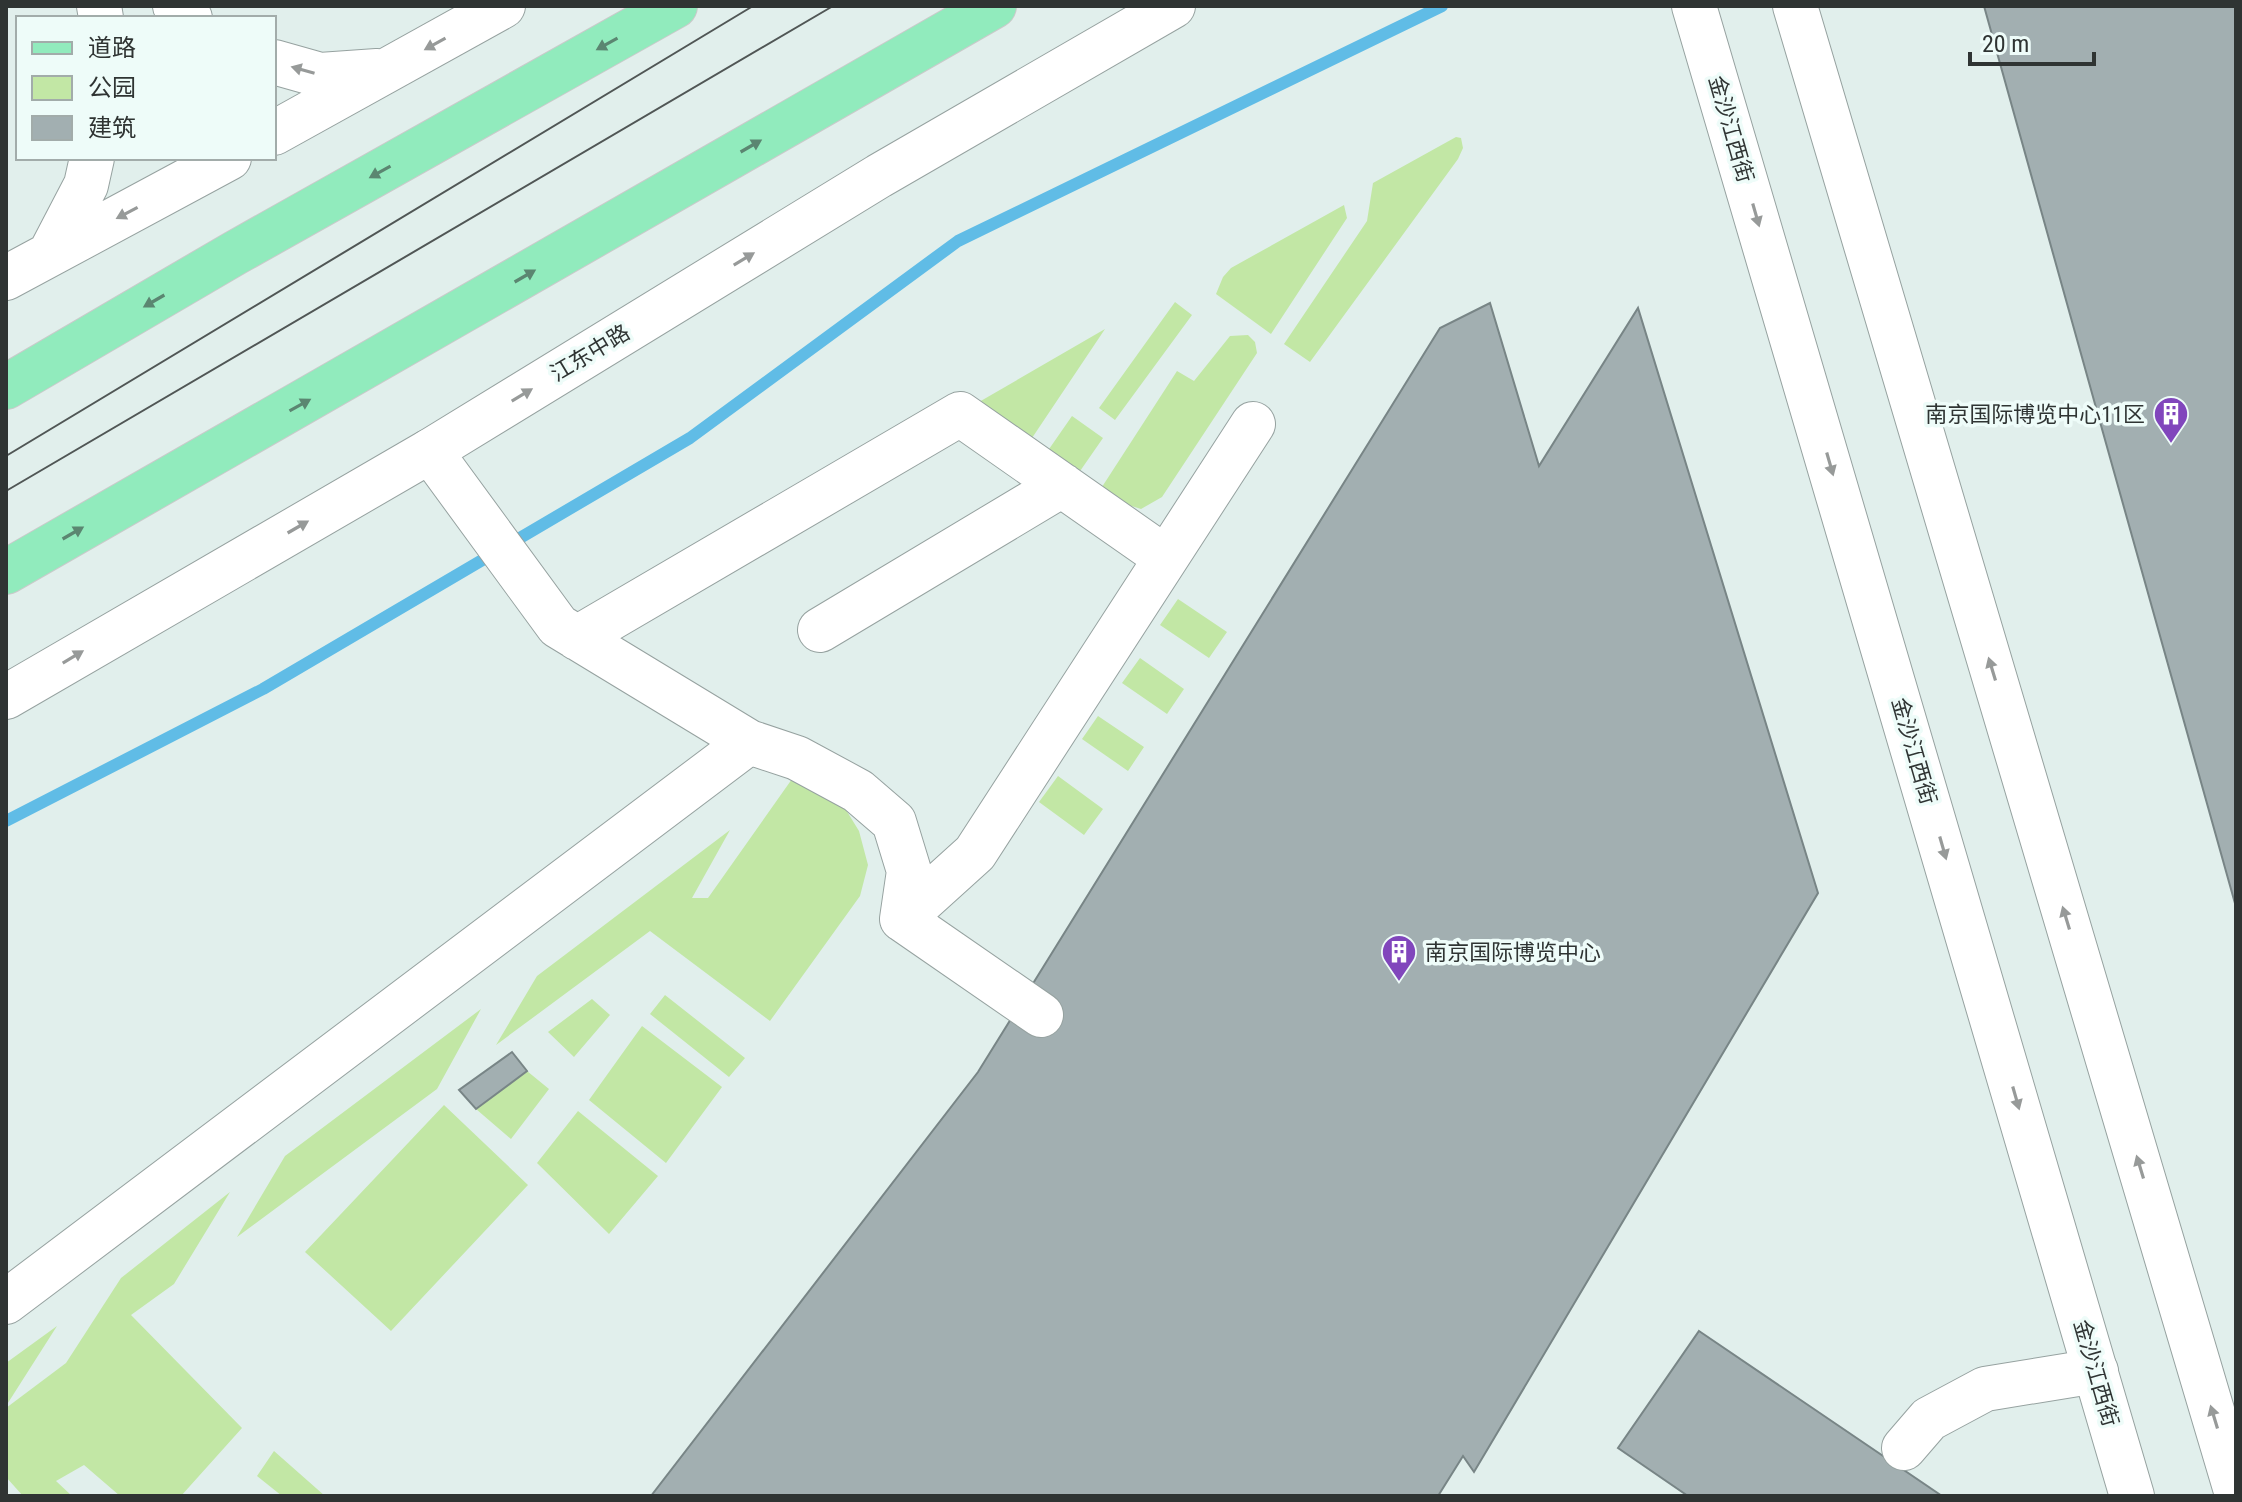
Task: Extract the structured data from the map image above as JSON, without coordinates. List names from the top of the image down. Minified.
{"streets":{"street":["金沙江西街","江东中路"]},"places":{"building":["南京国际博览中心11区","南京国际博览中心"]},"legend":["道路","公园","建筑"],"scale_bar":"20 m"}
